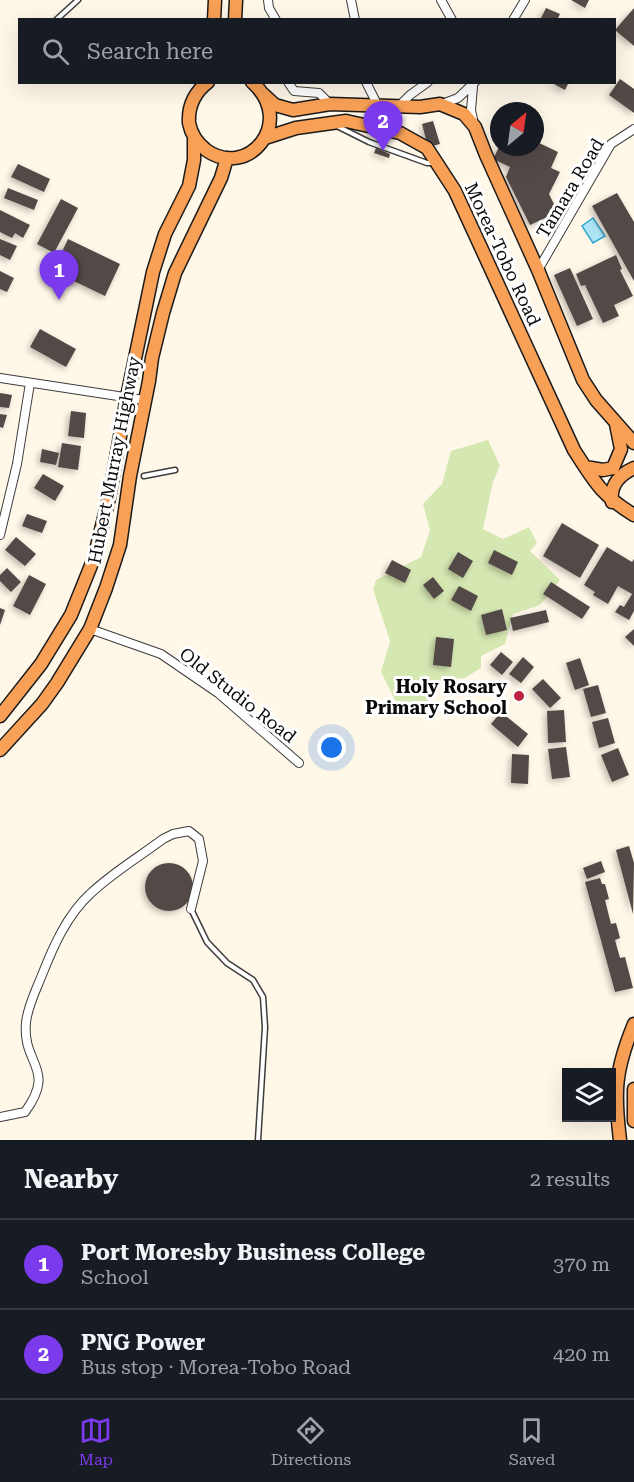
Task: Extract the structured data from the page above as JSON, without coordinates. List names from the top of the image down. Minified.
{"streets":{"highway":["Morea-Tobo Road","Hubert Murray Highway"],"street":["Tamara Road","Old Studio Road"]},"crossings":[["Tamara Road","Morea-Tobo Road"],["Morea-Tobo Road","Hubert Murray Highway"],["Hubert Murray Highway","Old Studio Road"]],"places":["Holy Rosary Primary School"],"north":"top right","page":{"search":"Search here","pins":["2","1"],"heading":["Nearby","2 results"],"list":[{"mark":"1","name":"Port Moresby Business College","note":"School","value":"370 m"},{"mark":"2","name":"PNG Power","note":"Bus stop · Morea-Tobo Road","value":"420 m"}],"nav":["Map","Directions","Saved"]}}
